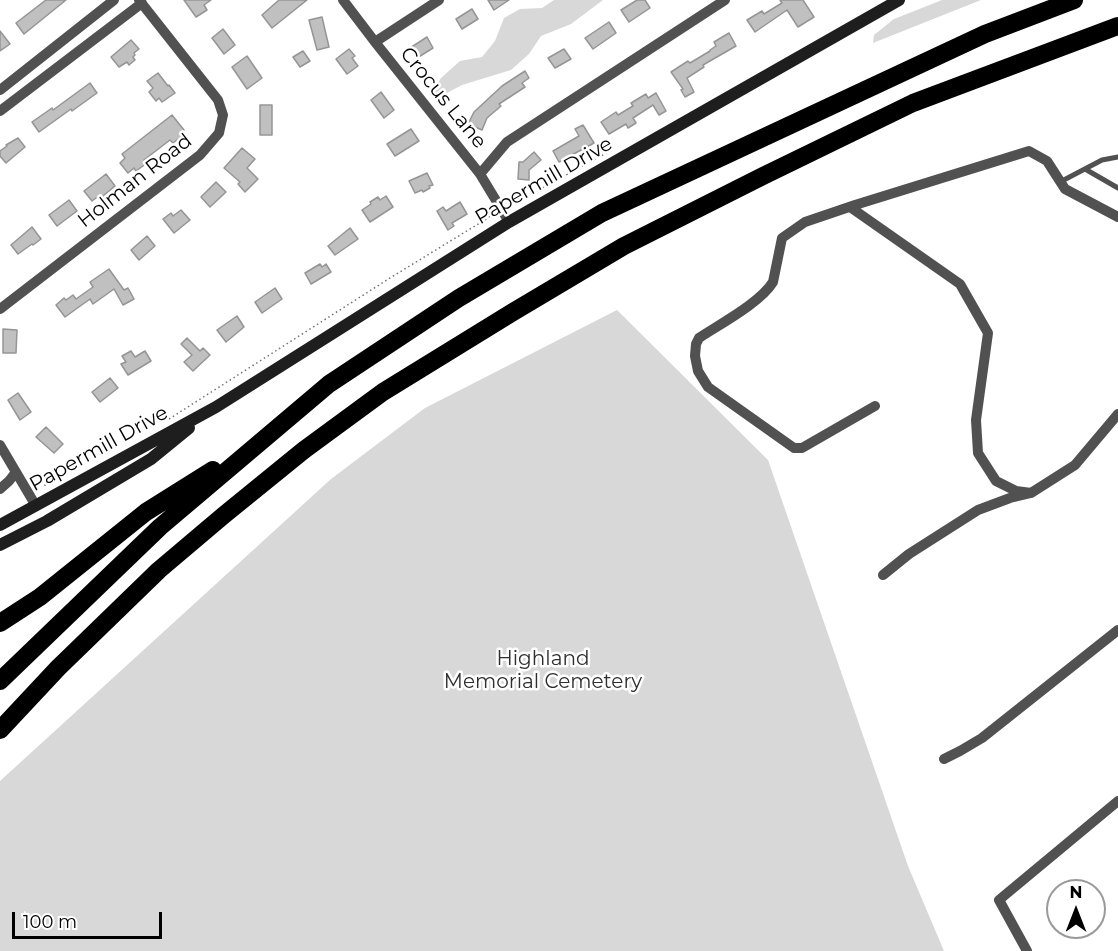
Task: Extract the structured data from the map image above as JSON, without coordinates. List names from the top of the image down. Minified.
{"streets":{"main road":["Papermill Drive"],"street":["Crocus Lane","Holman Road"]},"crossings":[["Crocus Lane","Papermill Drive"]],"parks":["Highland Memorial Cemetery"],"scale_bar":"100 m","north":"top"}
